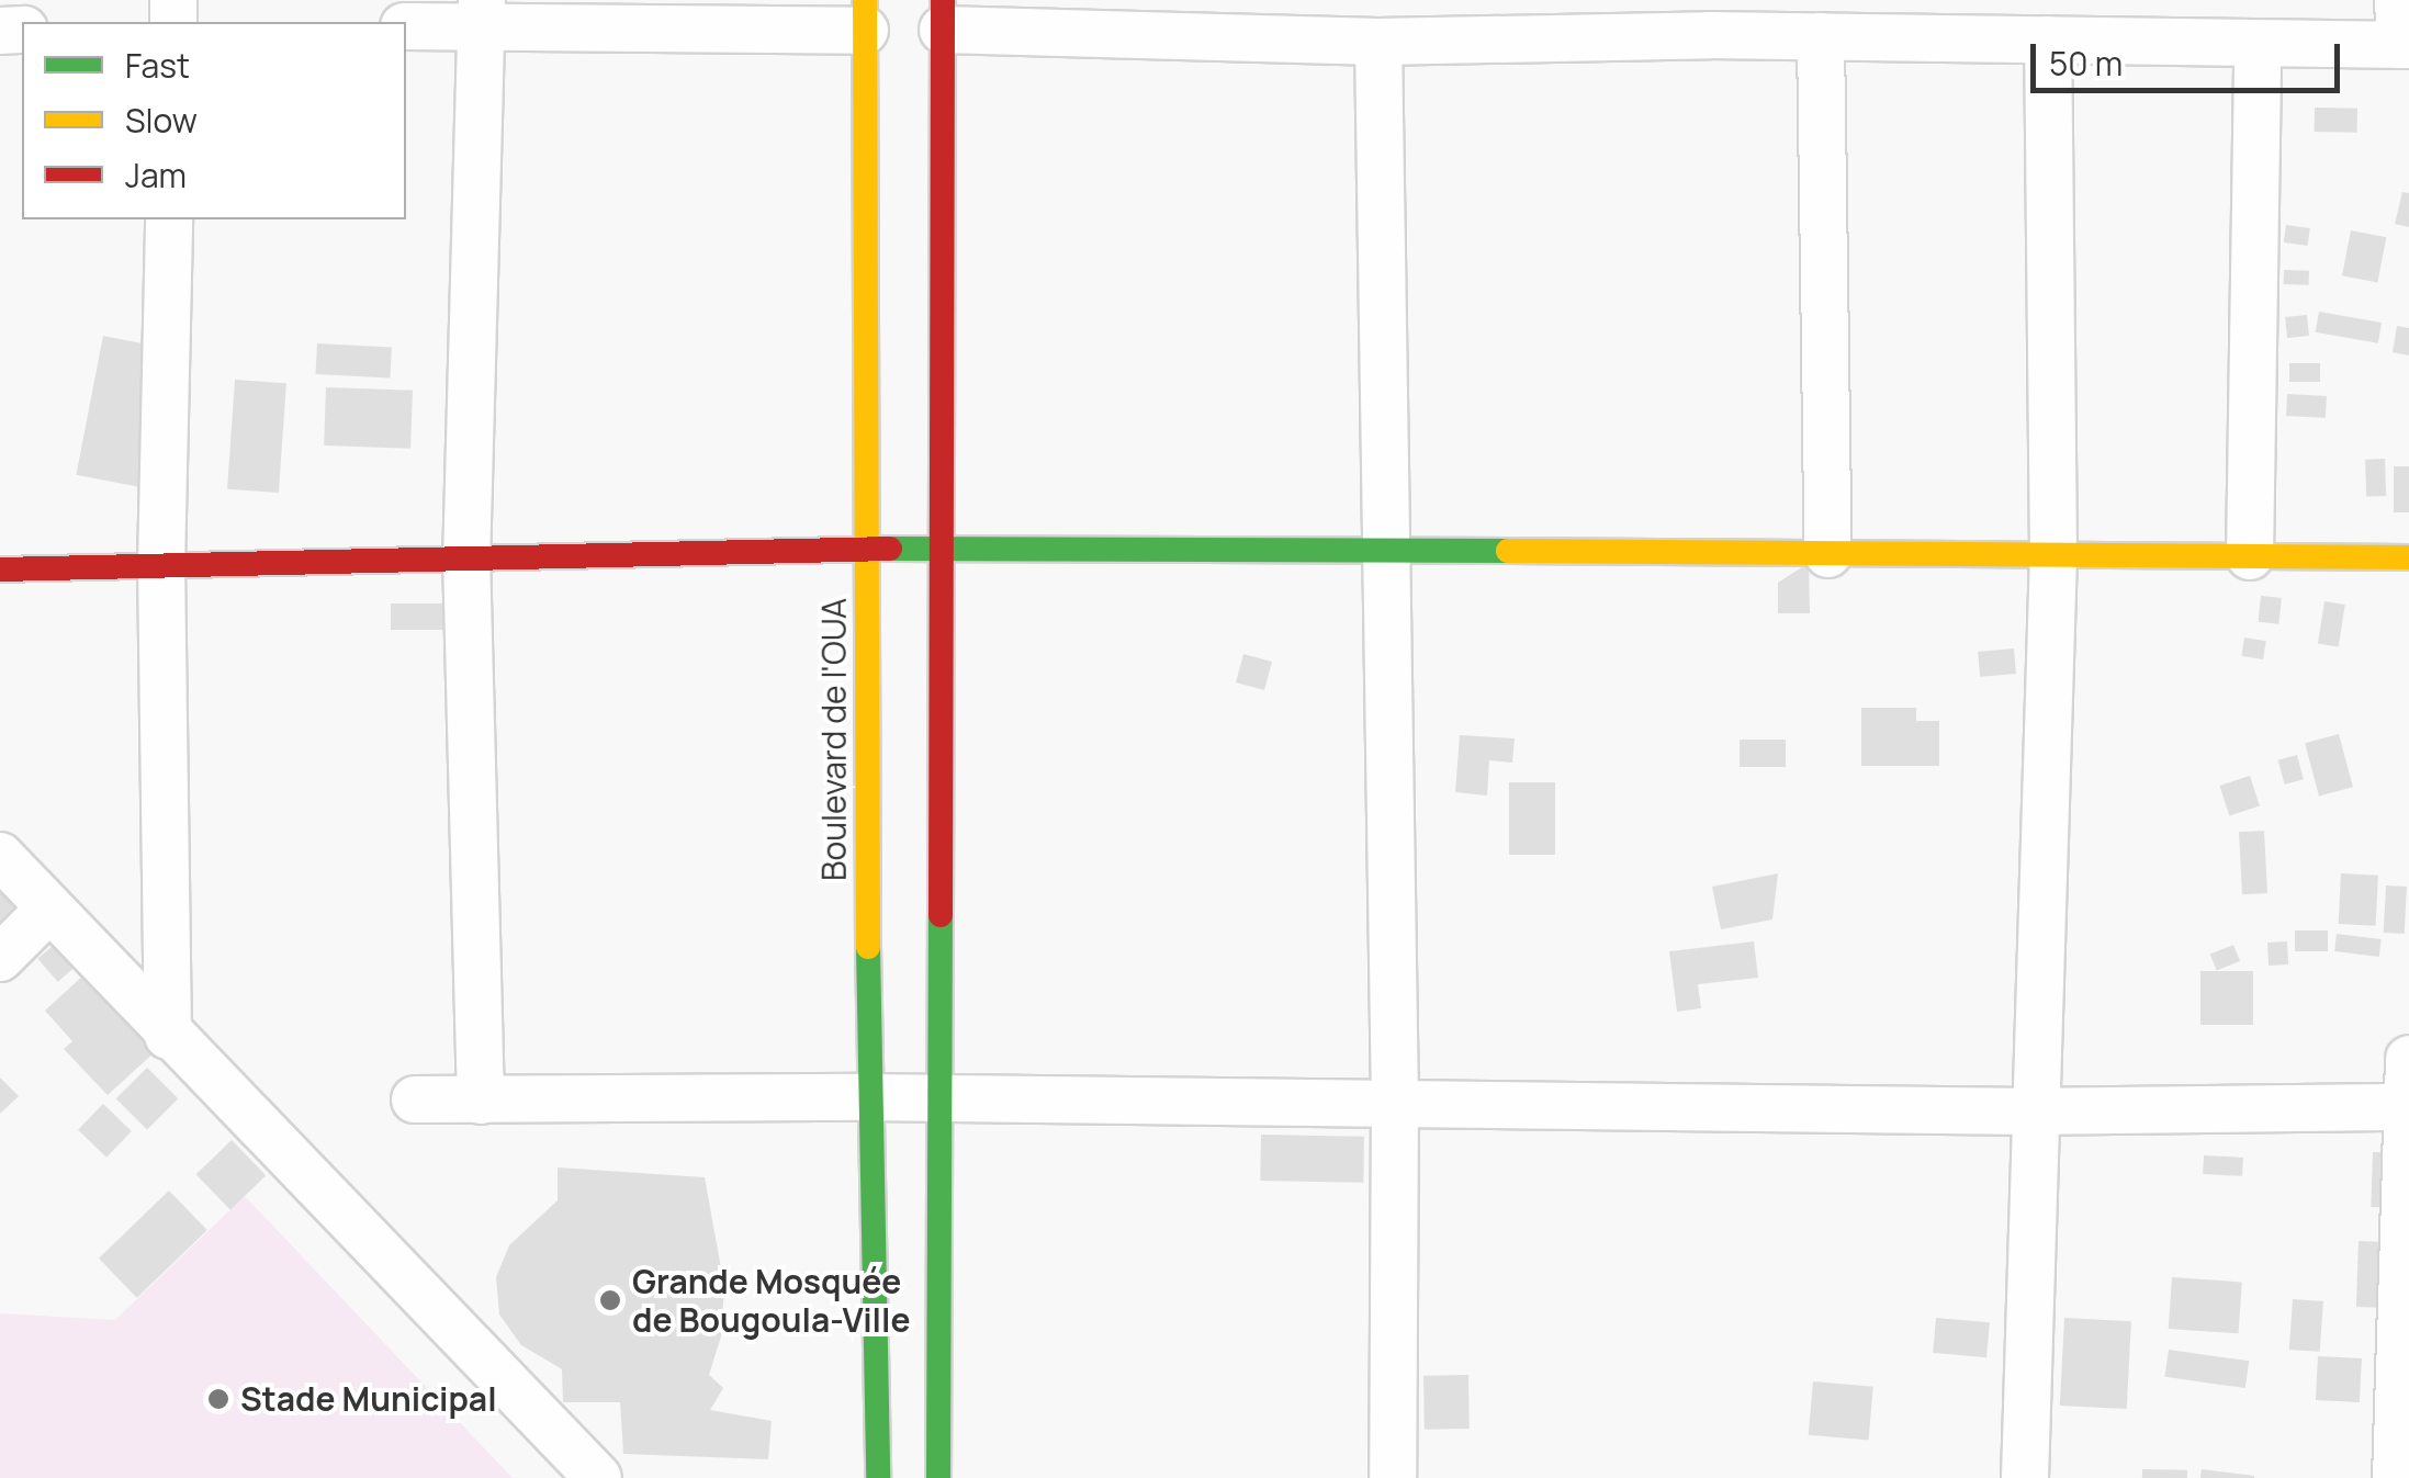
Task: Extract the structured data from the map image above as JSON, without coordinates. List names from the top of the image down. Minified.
{"streets":{"main road":["Boulevard de l'OUA"]},"places":["Grande Mosquée de Bougoula-Ville","Stade Municipal"],"legend":["Fast","Slow","Jam"],"scale_bar":"50 m"}
